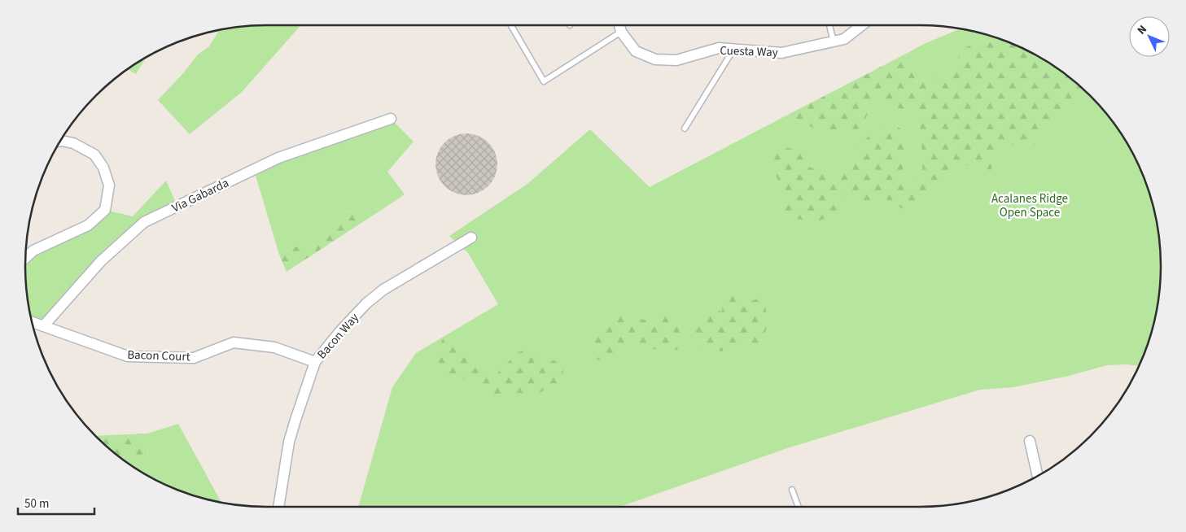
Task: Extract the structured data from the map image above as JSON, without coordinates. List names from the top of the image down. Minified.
{"streets":{"street":["Cuesta Way","Via Gabarda","Bacon Way","Bacon Court"]},"crossings":[["Via Gabarda","Bacon Court"],["Bacon Way","Bacon Court"]],"parks":["Acalanes Ridge Open Space"],"scale_bar":"50 m","north":"top left"}
